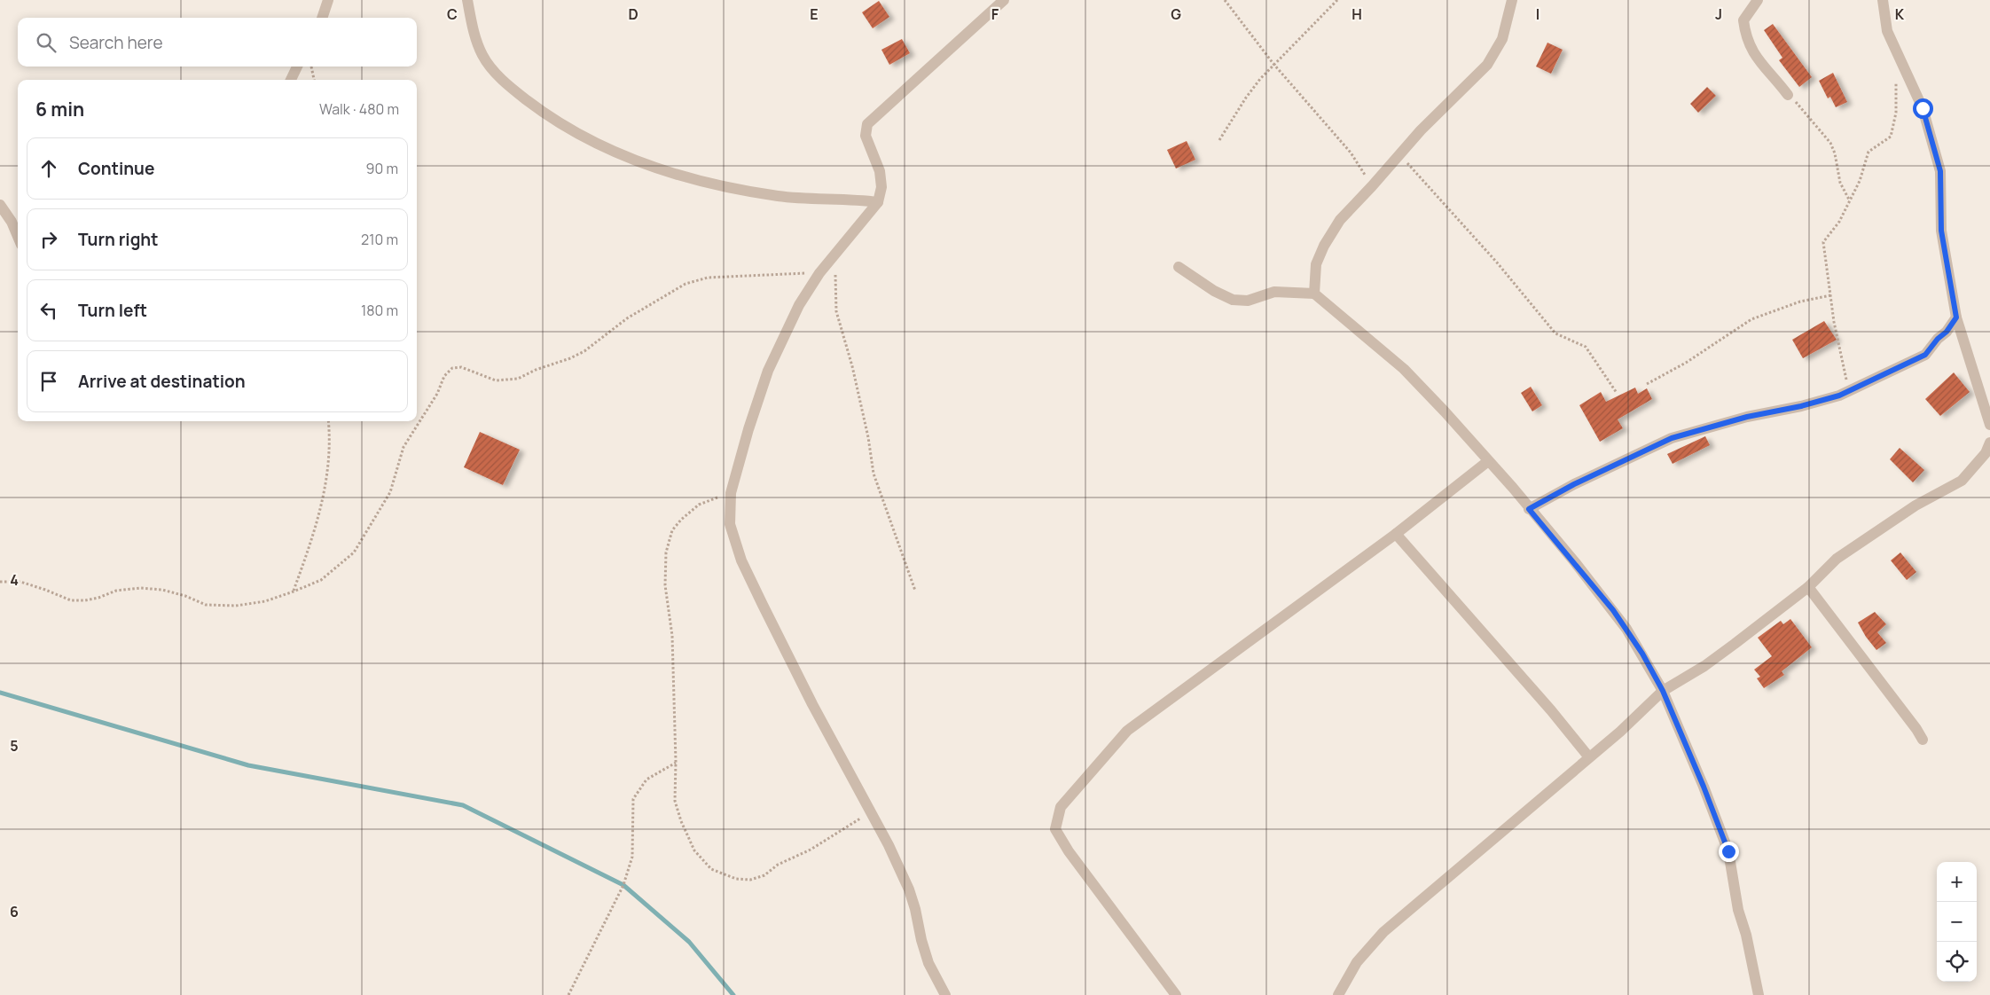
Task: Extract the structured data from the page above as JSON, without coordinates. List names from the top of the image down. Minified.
{"page":{"search":"Search here","heading":["6 min","Walk · 480 m"],"list":[["Continue","90 m"],["Turn right","210 m"],["Turn left","180 m"],"Arrive at destination"],"map_buttons":["+","−"]},"grid":{"columns":["C","D","E","F","G","H","I","J","K"],"rows":["4","5","6"]}}
